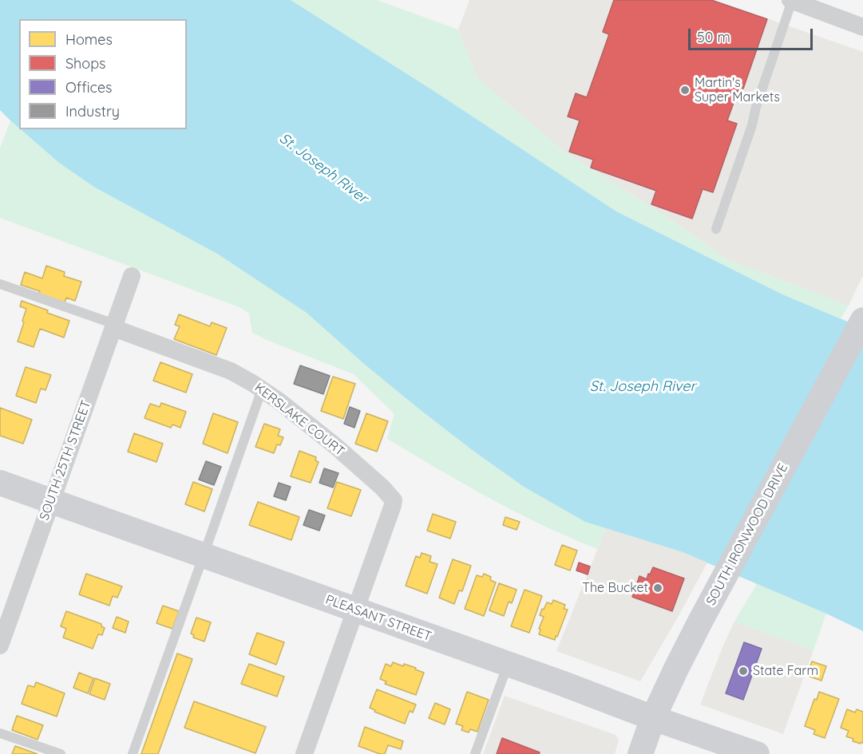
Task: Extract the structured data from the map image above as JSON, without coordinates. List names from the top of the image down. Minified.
{"streets":{"street":["KERSLAKE COURT","SOUTH 25TH STREET","SOUTH IRONWOOD DRIVE","PLEASANT STREET"]},"crossings":[["KERSLAKE COURT","SOUTH 25TH STREET"],["KERSLAKE COURT","PLEASANT STREET"],["SOUTH 25TH STREET","PLEASANT STREET"],["SOUTH IRONWOOD DRIVE","PLEASANT STREET"]],"water":["St. Joseph River"],"places":["Martin's Super Markets","The Bucket","State Farm"],"legend":["Homes","Shops","Offices","Industry"],"scale_bar":"50 m"}
